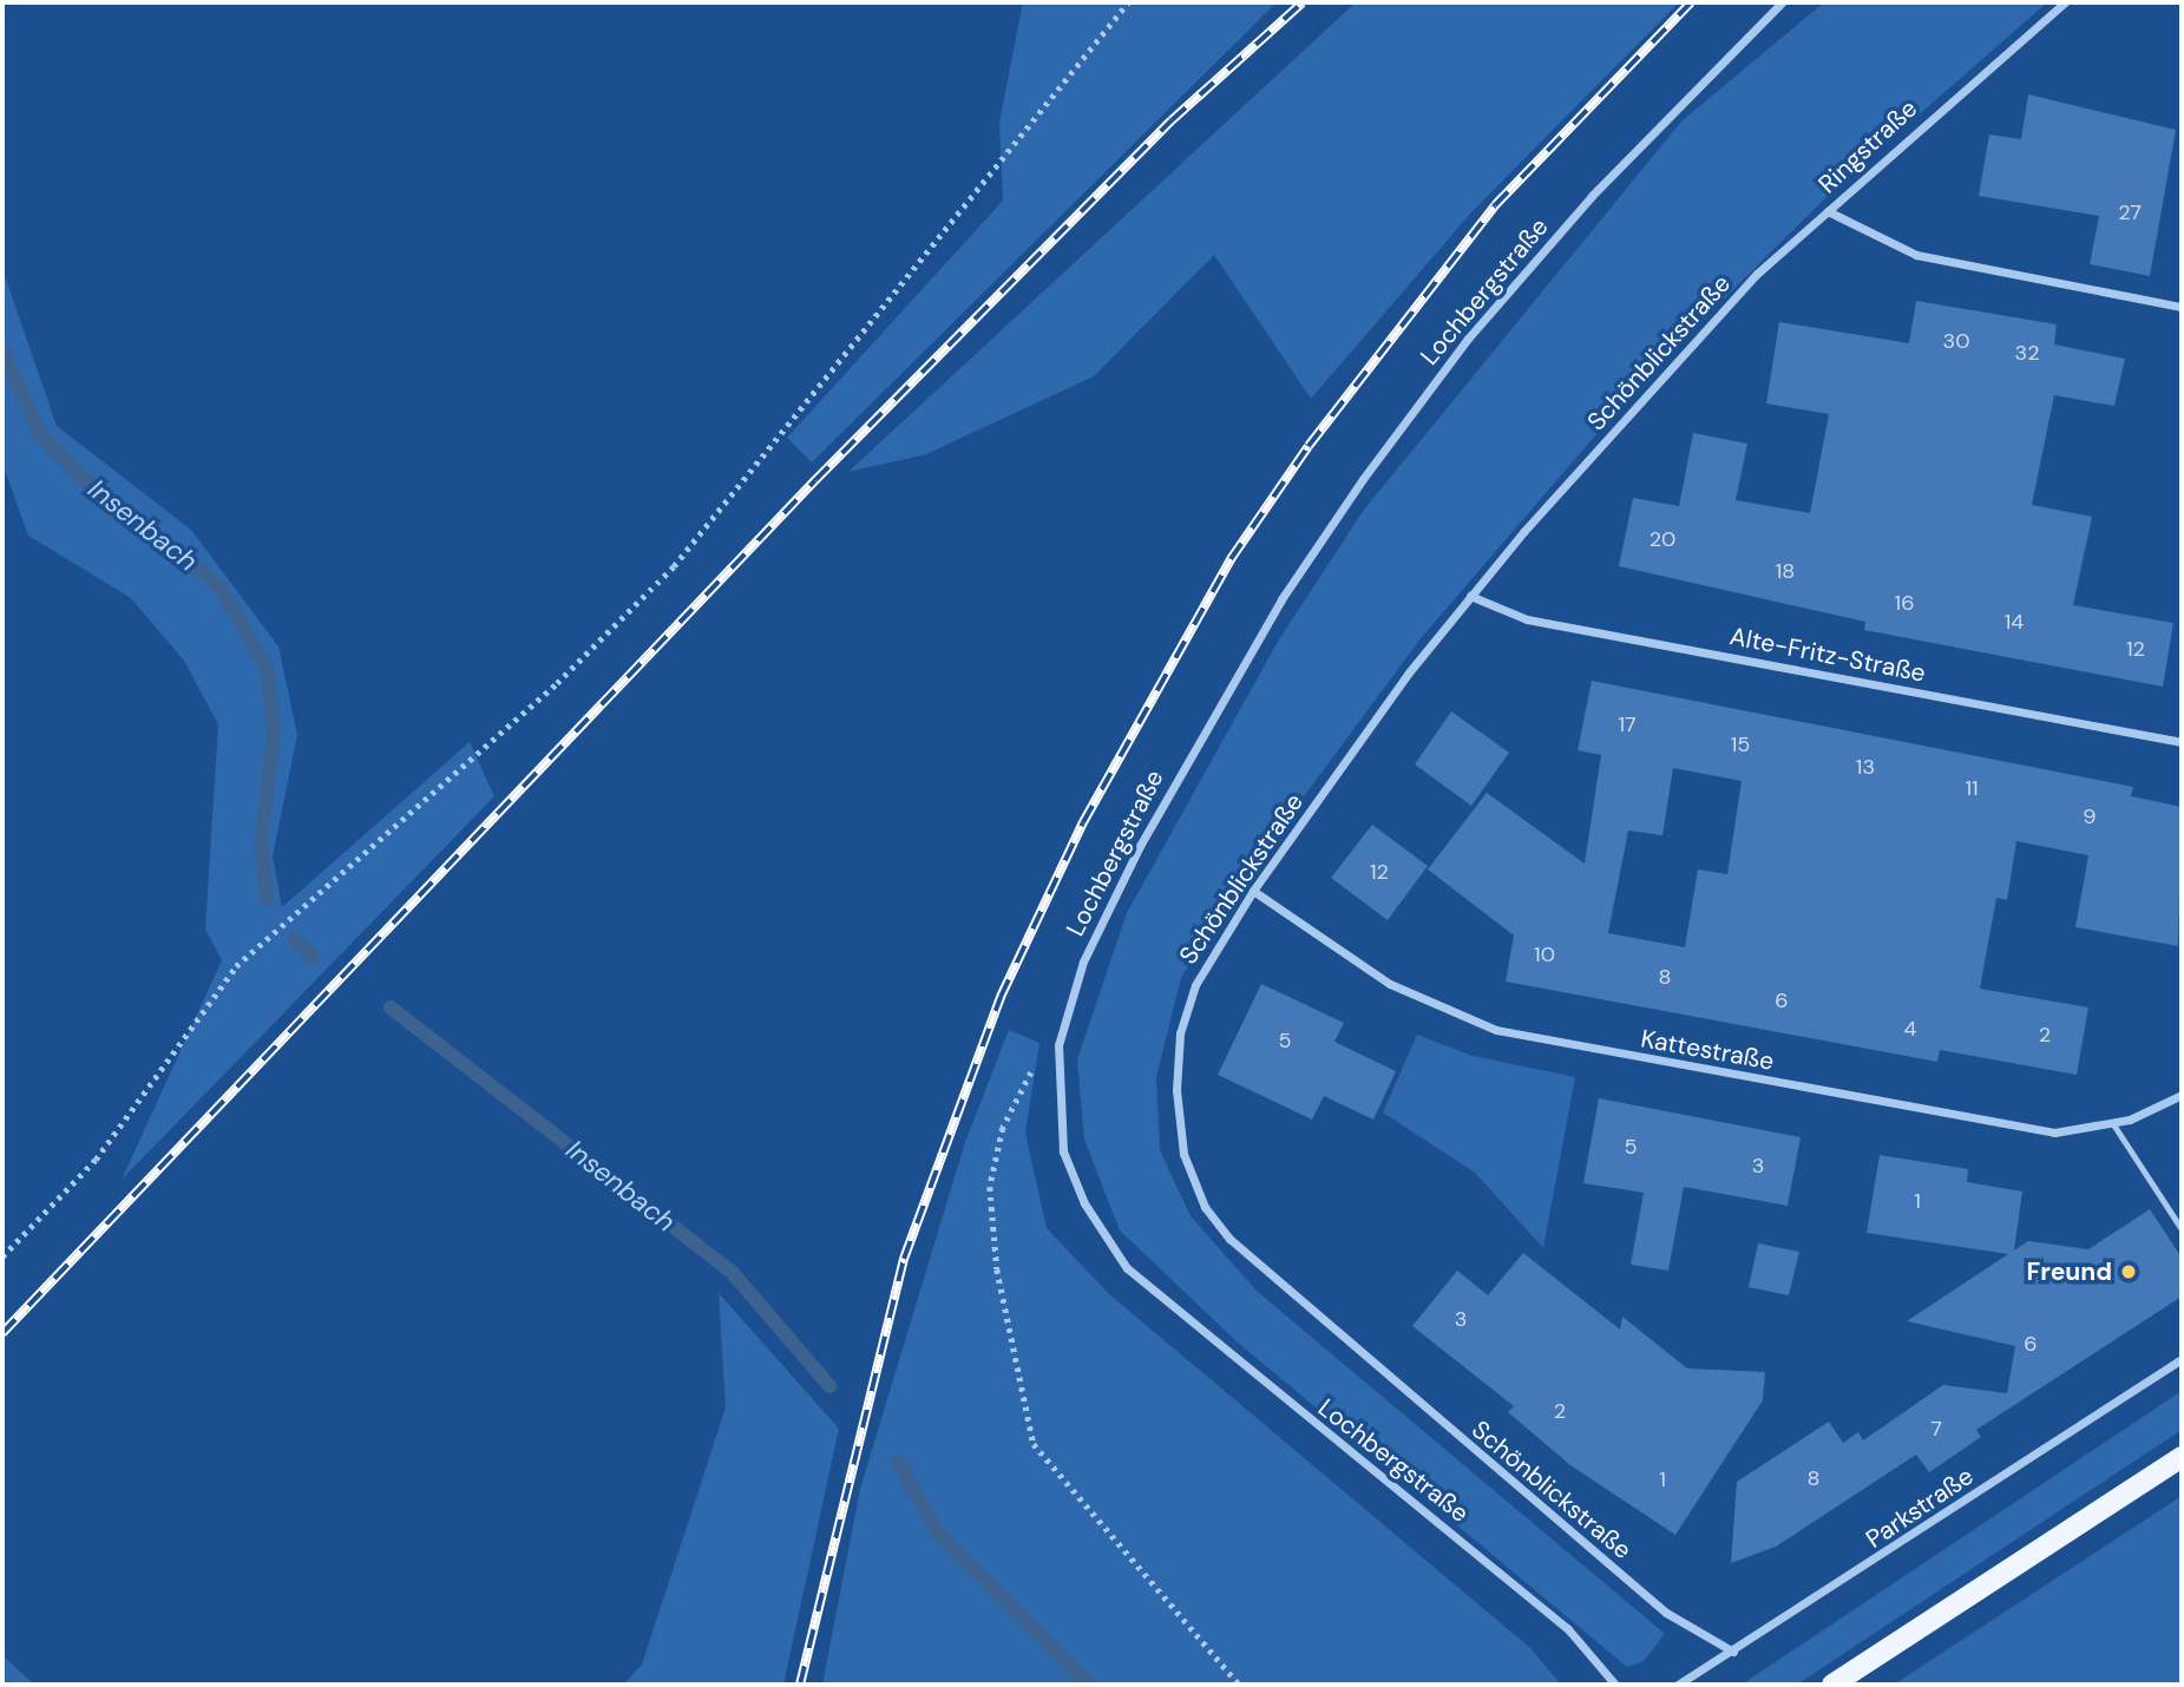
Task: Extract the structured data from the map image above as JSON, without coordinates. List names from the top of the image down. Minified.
{"streets":{"street":["Ringstraße","Lochbergstraße","Schönblickstraße","Alte-Fritz-Straße","Kattestraße","Parkstraße"]},"crossings":[["Ringstraße","Schönblickstraße"],["Schönblickstraße","Alte-Fritz-Straße"],["Schönblickstraße","Kattestraße"],["Schönblickstraße","Parkstraße"]],"water":["Insenbach"],"places":["Freund"],"house_numbers":["27","30","32","20","18","16","14","12","17","15","13","11","9","12","10","8","6","4","2","5","5","3","1","3","6","2","7","8","1"]}
